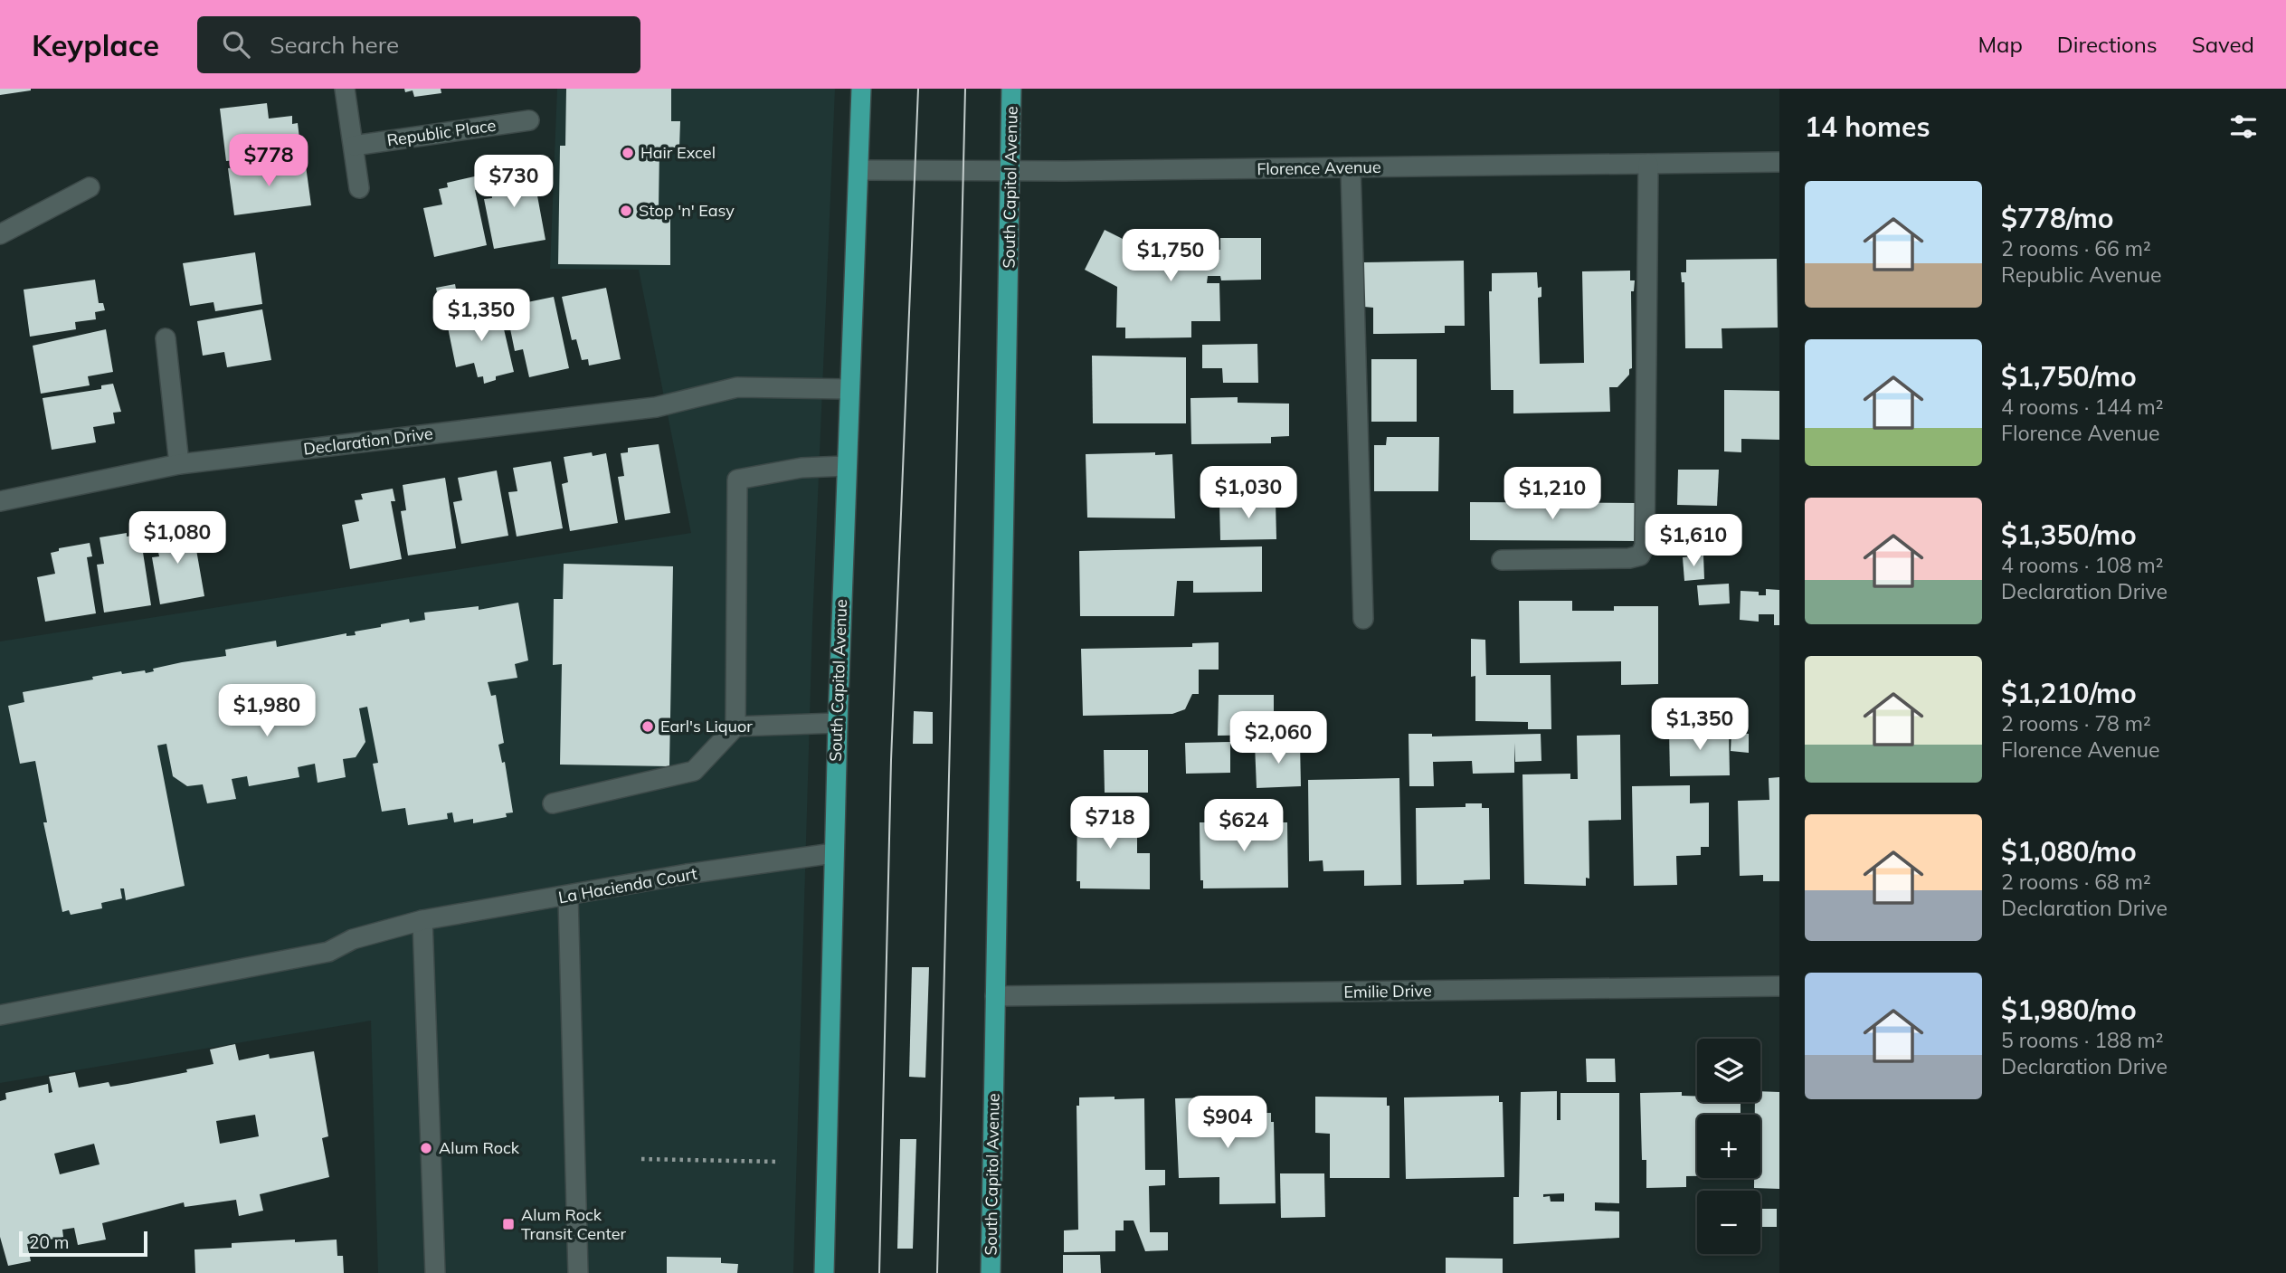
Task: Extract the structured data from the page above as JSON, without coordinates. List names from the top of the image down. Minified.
{"streets":{"main road":["South Capitol Avenue"],"street":["Republic Place","Florence Avenue","Declaration Drive","La Hacienda Court","Emilie Drive"]},"crossings":[["Florence Avenue","South Capitol Avenue"],["South Capitol Avenue","Declaration Drive"],["South Capitol Avenue","La Hacienda Court"],["South Capitol Avenue","Emilie Drive"]],"places":{"other":["Hair Excel","Stop 'n' Easy","Earl's Liquor","Alum Rock"],"transit":["Alum Rock Transit Center"]},"scale_bar":"20 m","page":{"header":"Keyplace","search":"Search here","nav":["Map","Directions","Saved"],"heading":"14 homes","price":["$778","$730","$1,750","$1,350","$1,030","$1,210","$1,080","$1,610","$1,980","$1,350","$2,060","$718","$624","$904"],"list":[{"name":"$778/mo","note":"2 rooms · 66 m² · Republic Avenue"},{"name":"$1,750/mo","note":"4 rooms · 144 m² · Florence Avenue"},{"name":"$1,350/mo","note":"4 rooms · 108 m² · Declaration Drive"},{"name":"$1,210/mo","note":"2 rooms · 78 m² · Florence Avenue"},{"name":"$1,080/mo","note":"2 rooms · 68 m² · Declaration Drive"},{"name":"$1,980/mo","note":"5 rooms · 188 m² · Declaration Drive"}],"map_buttons":["+","−"],"scale":"20 m"}}
